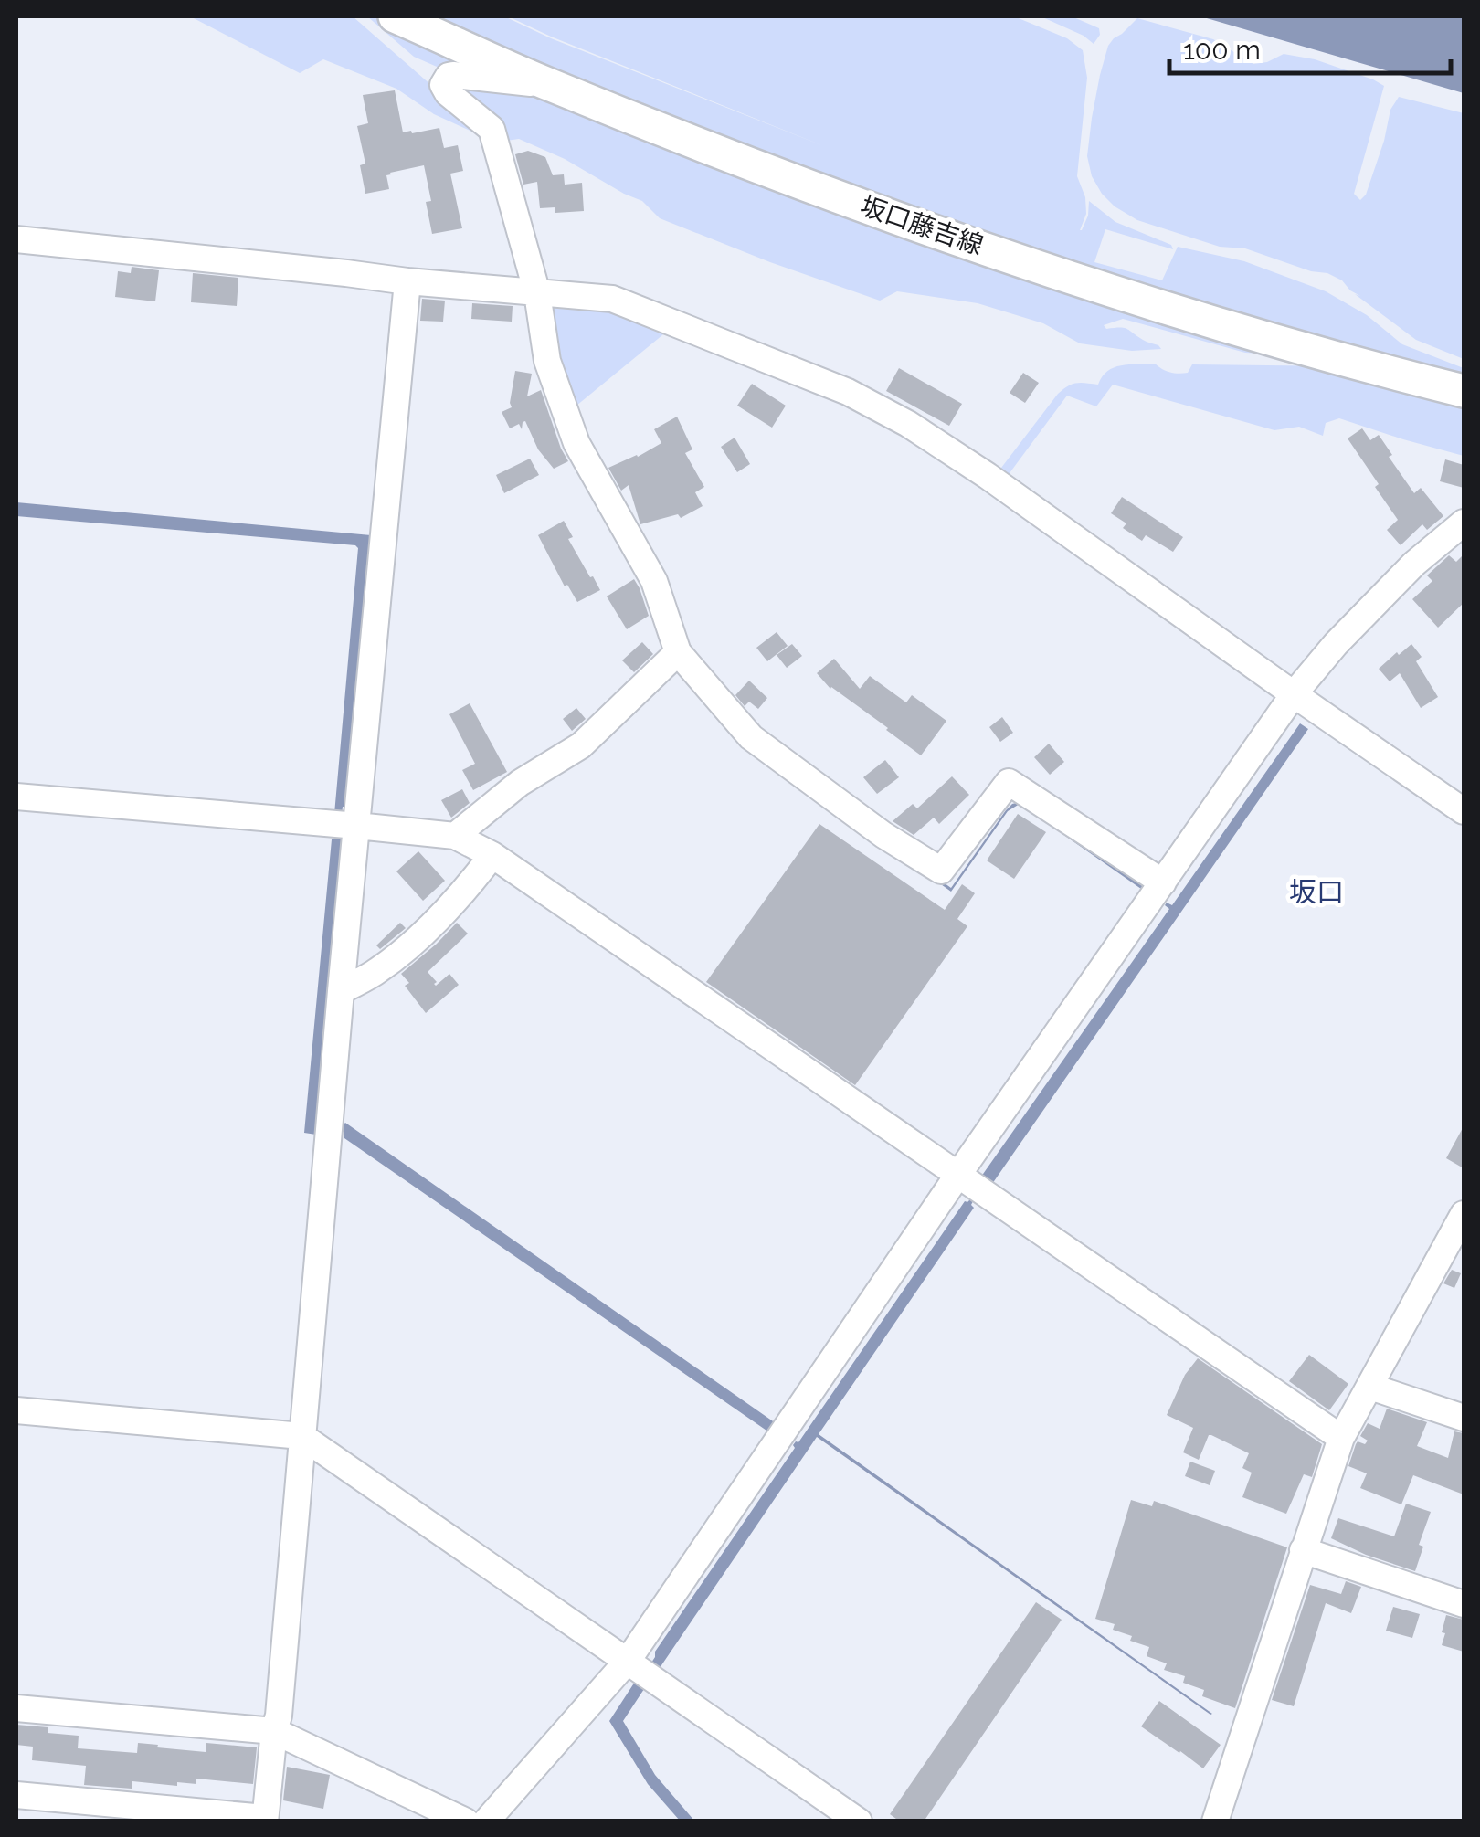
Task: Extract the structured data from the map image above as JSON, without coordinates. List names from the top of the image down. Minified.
{"streets":{"main road":["坂口藤吉線"]},"districts":["坂口"],"scale_bar":"100 m"}
